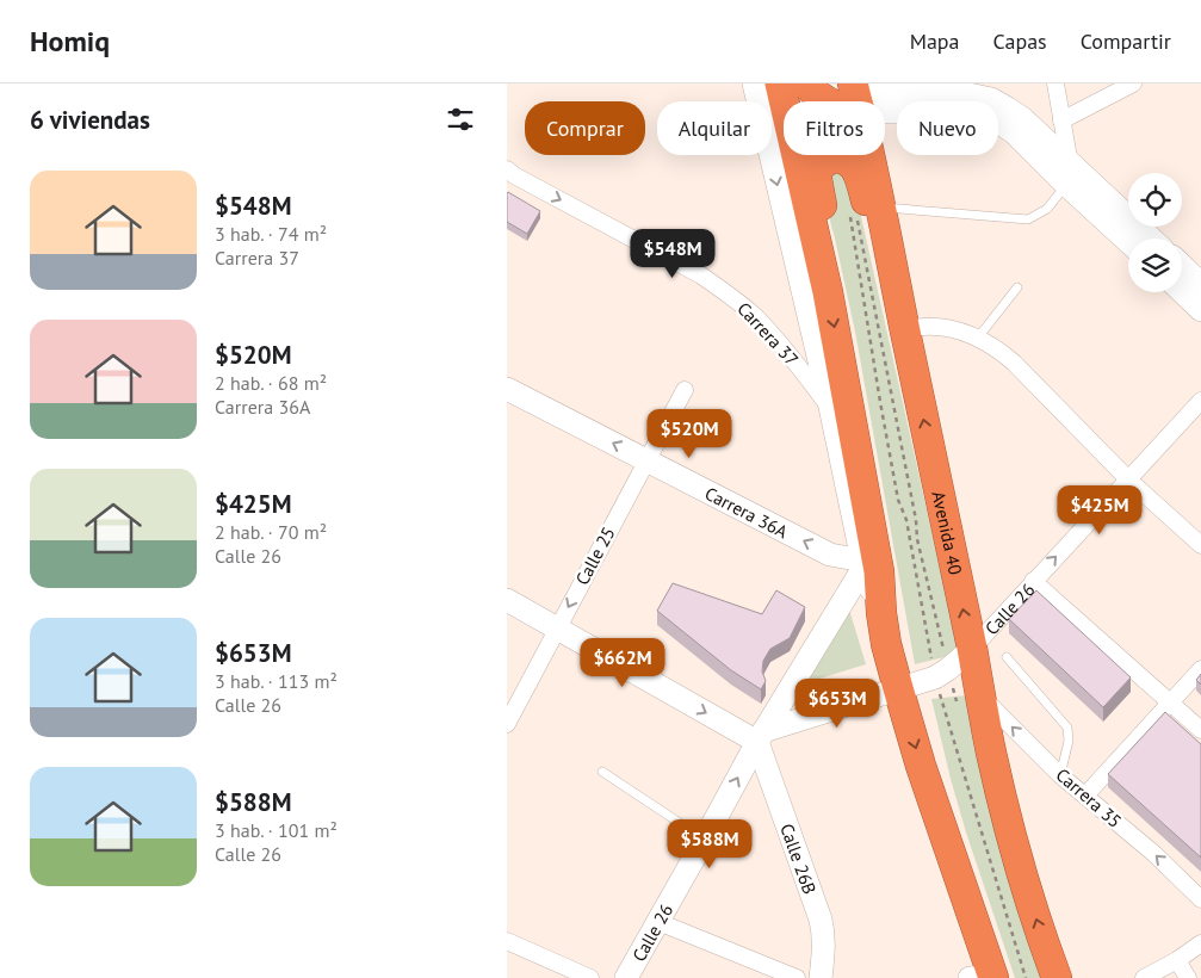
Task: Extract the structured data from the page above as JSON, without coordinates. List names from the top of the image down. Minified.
{"streets":{"highway":["Avenida 40"],"street":["Carrera 37","Carrera 36A","Calle 25","Calle 26","Carrera 35","Calle 26B"]},"crossings":[["Carrera 36A","Calle 25"],["Carrera 36A","Calle 26"],["Avenida 40","Calle 26"],["Avenida 40","Carrera 35"],["Calle 26","Calle 26B"]],"one_way":["Carrera 37","Calle 25"],"page":{"header":"Homiq","nav":["Mapa","Capas","Compartir"],"heading":"6 viviendas","chip":["Comprar","Alquilar","Filtros","Nuevo"],"list":[{"name":"$548M","note":"3 hab. · 74 m² · Carrera 37"},{"name":"$520M","note":"2 hab. · 68 m² · Carrera 36A"},{"name":"$425M","note":"2 hab. · 70 m² · Calle 26"},{"name":"$653M","note":"3 hab. · 113 m² · Calle 26"},{"name":"$588M","note":"3 hab. · 101 m² · Calle 26"}],"price":["$548M","$520M","$425M","$662M","$653M","$588M"]}}
